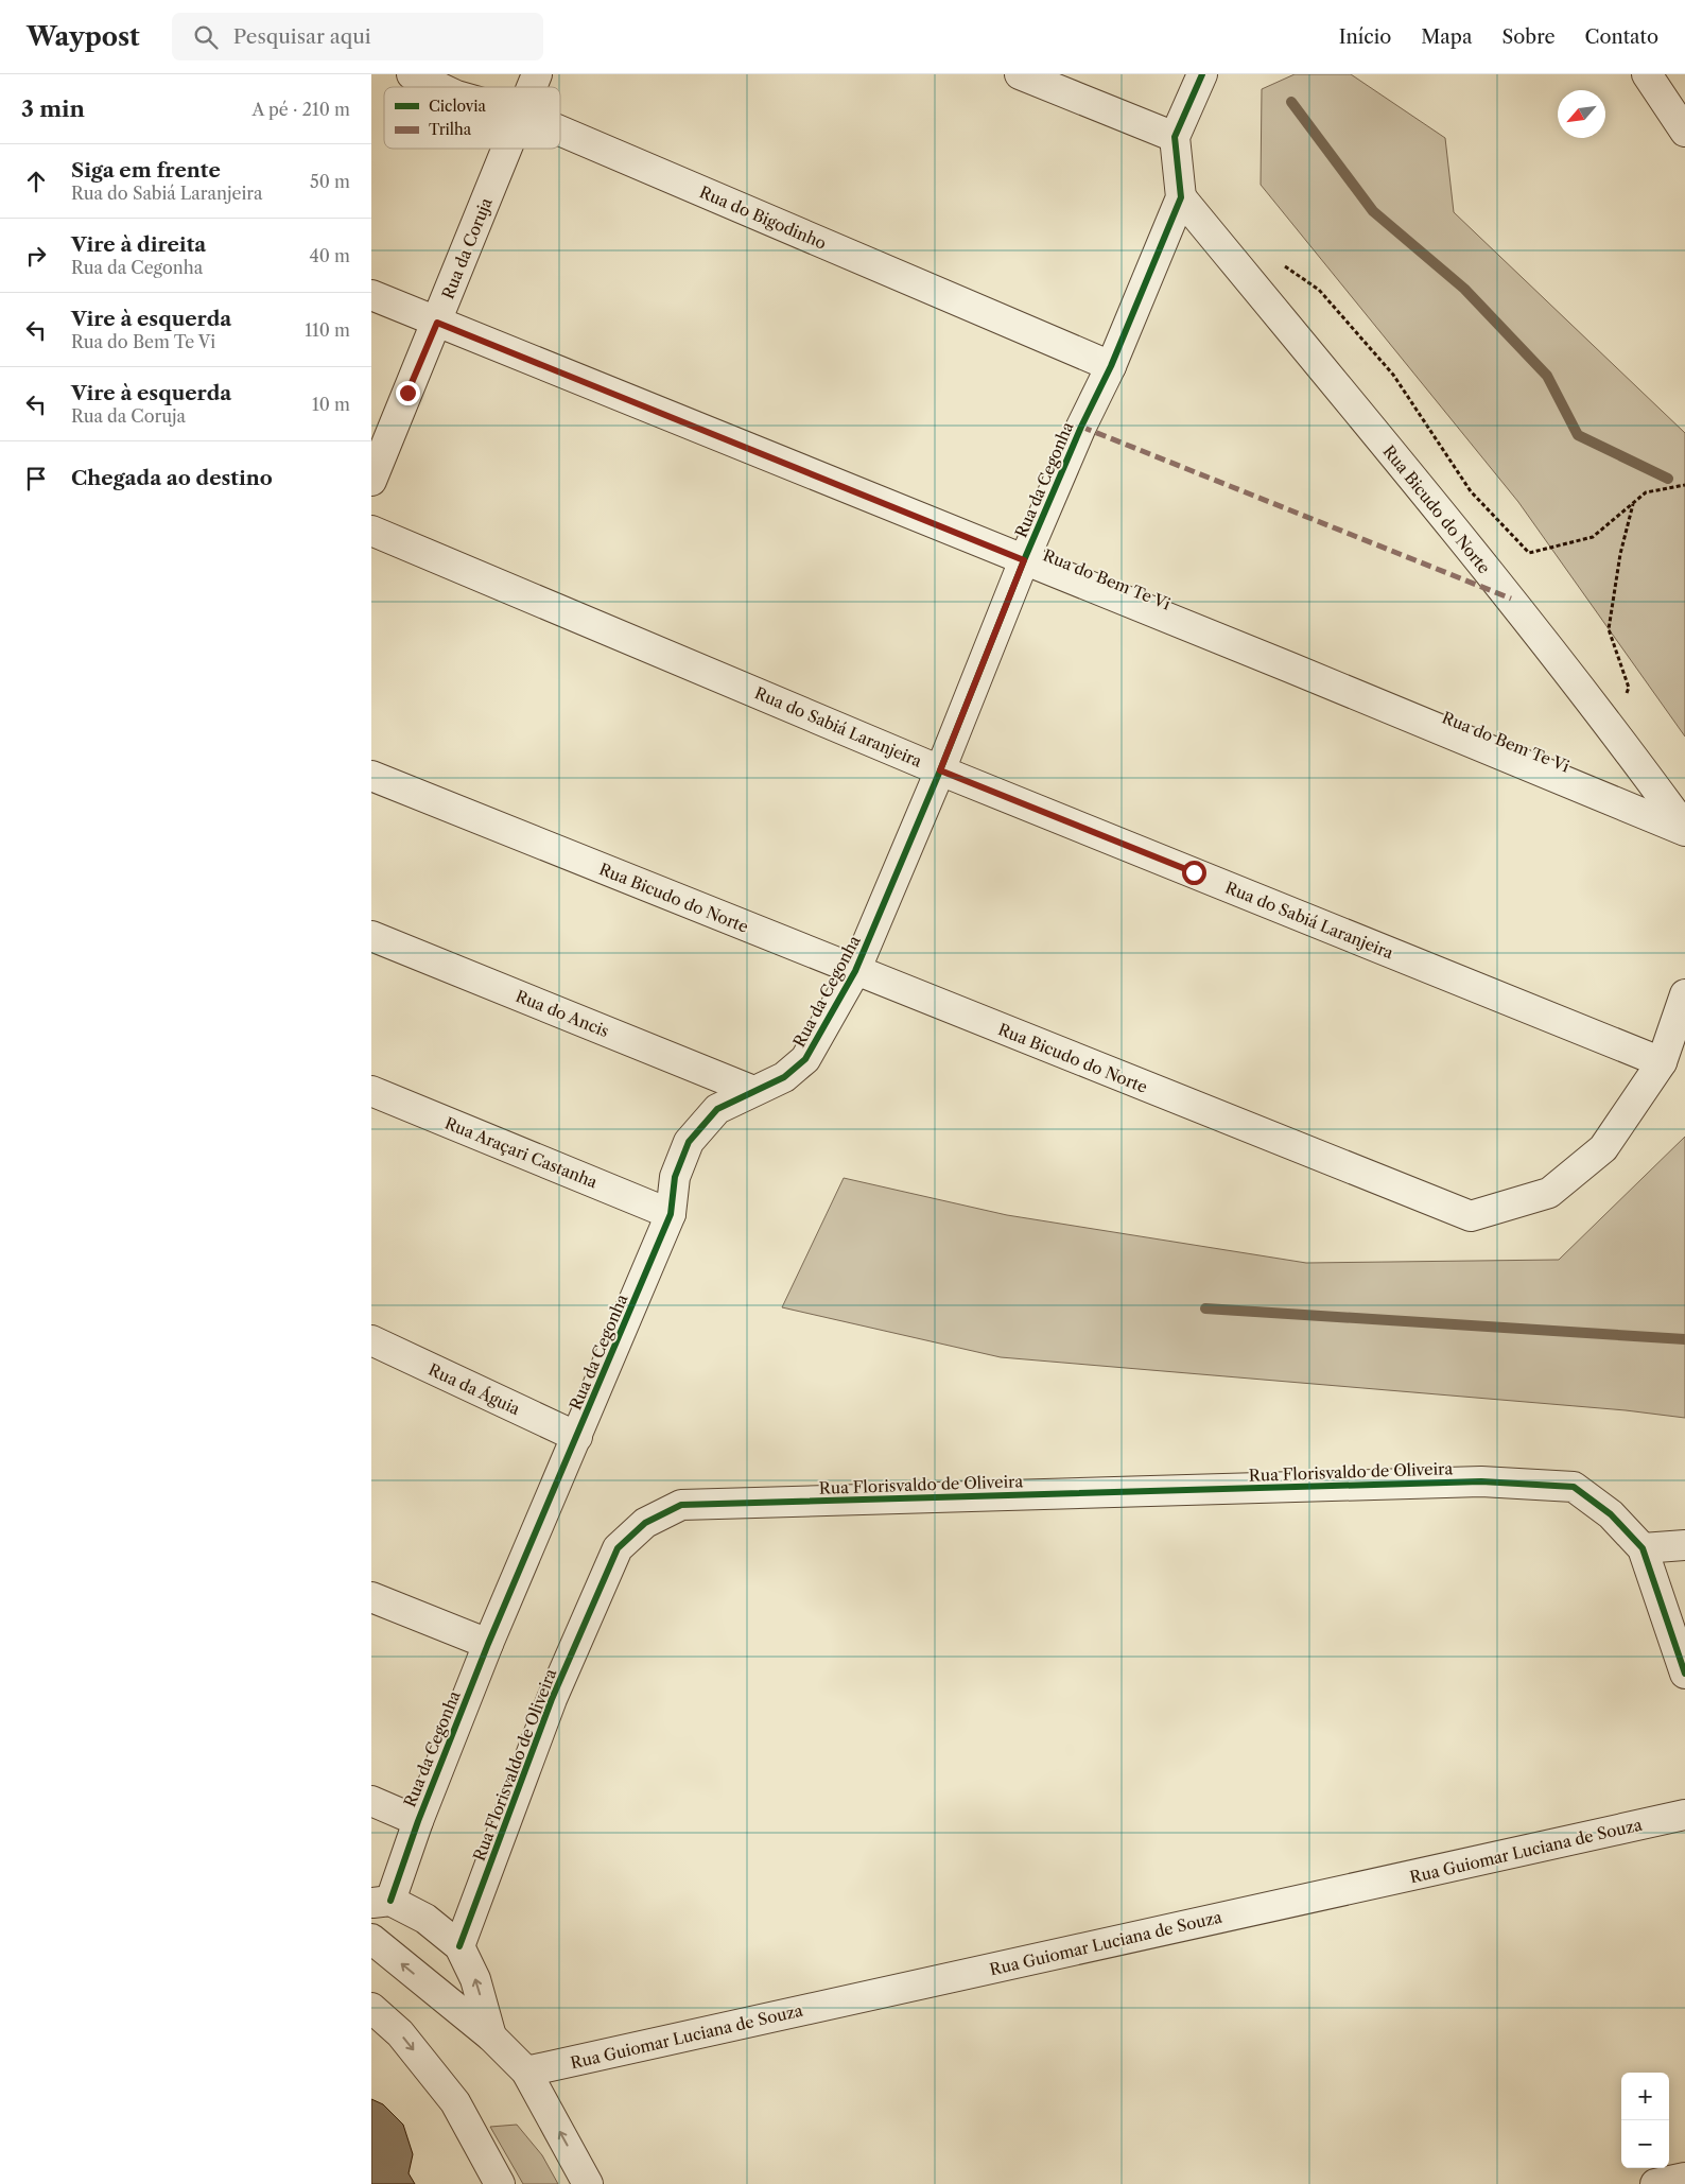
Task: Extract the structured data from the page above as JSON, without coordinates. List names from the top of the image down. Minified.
{"streets":{"street":["Rua do Bigodinho","Rua da Coruja","Rua da Cegonha","Rua Bicudo do Norte","Rua do Bem Te Vi","Rua do Sabiá Laranjeira","Rua do Ancis","Rua Araçari Castanha","Rua da Águia","Rua Florisvaldo de Oliveira","Rua Guiomar Luciana de Souza"]},"crossings":[["Rua do Bigodinho","Rua da Cegonha"],["Rua da Coruja","Rua do Bem Te Vi"],["Rua da Cegonha","Rua Bicudo do Norte"],["Rua da Cegonha","Rua do Bem Te Vi"],["Rua da Cegonha","Rua do Sabiá Laranjeira"],["Rua da Cegonha","Rua do Ancis"],["Rua da Cegonha","Rua Araçari Castanha"],["Rua da Cegonha","Rua da Águia"],["Rua Bicudo do Norte","Rua do Bem Te Vi"],["Rua Bicudo do Norte","Rua do Sabiá Laranjeira"]],"legend":["Ciclovia","Trilha"],"north":"bottom left","page":{"header":"Waypost","search":"Pesquisar aqui","nav":["Início","Mapa","Sobre","Contato"],"heading":["3 min","A pé · 210 m"],"list":[["Siga em frente","Rua do Sabiá Laranjeira","50 m"],["Vire à direita","Rua da Cegonha","40 m"],["Vire à esquerda","Rua do Bem Te Vi","110 m"],["Vire à esquerda","Rua da Coruja","10 m"],"Chegada ao destino"],"map_buttons":["+","−"]}}
